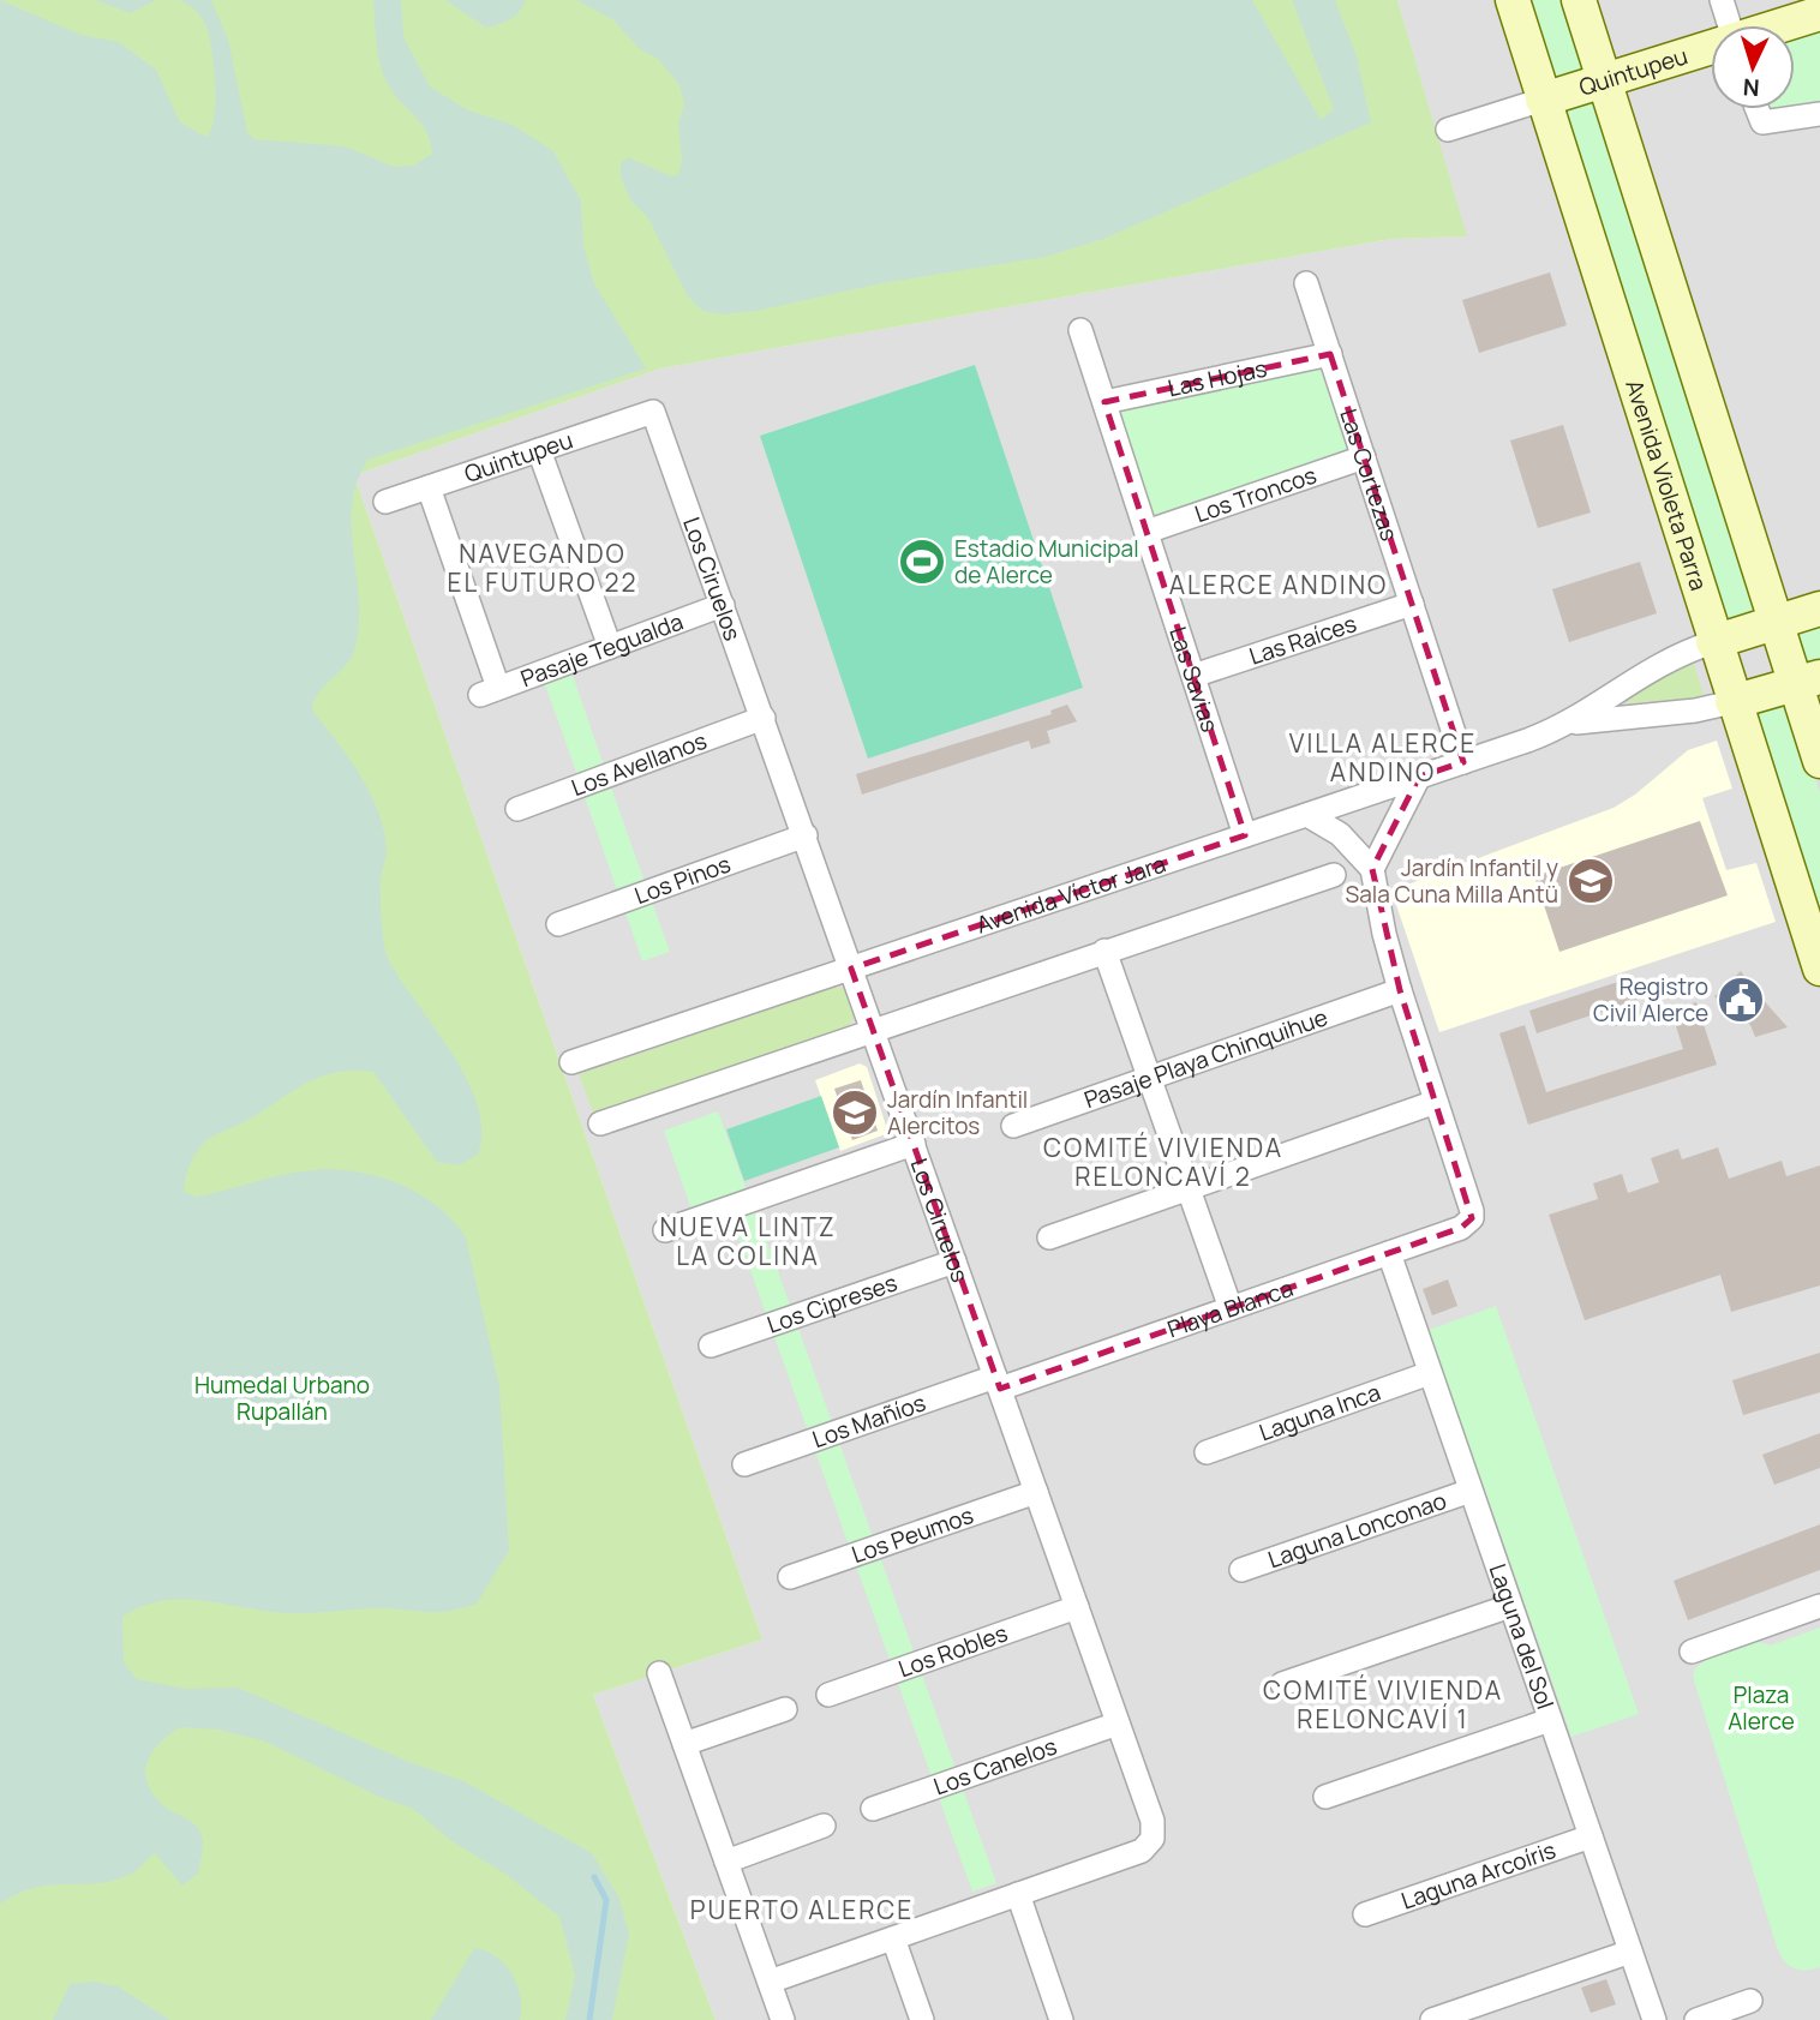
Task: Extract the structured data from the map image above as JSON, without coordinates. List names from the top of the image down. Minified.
{"streets":{"main road":["Quintupeu","Avenida Violeta Parra"],"street":["Las Hojas","Las Cortezas","Los Troncos","Los Ciruelos","Las Raíces","Pasaje Tegualda","Las Savias","Los Avellanos","Los Pinos","Avenida Víctor Jara","Pasaje Playa Chinquihue","Los Cipreses","Playa Blanca","Laguna Inca","Los Mañíos","Laguna Lonconao","Los Peumos","Laguna del Sol","Los Robles","Los Canelos","Laguna Arcoíris"]},"crossings":[["Quintupeu","Avenida Violeta Parra"],["Quintupeu","Los Ciruelos"],["Quintupeu","Pasaje Tegualda"],["Las Hojas","Las Cortezas"],["Las Hojas","Las Savias"],["Las Cortezas","Los Troncos"],["Las Cortezas","Las Raíces"],["Las Cortezas","Avenida Víctor Jara"],["Avenida Violeta Parra","Avenida Víctor Jara"],["Los Troncos","Las Savias"],["Los Ciruelos","Pasaje Tegualda"],["Los Ciruelos","Los Avellanos"],["Los Ciruelos","Los Pinos"],["Los Ciruelos","Avenida Víctor Jara"],["Los Ciruelos","Los Cipreses"],["Los Ciruelos","Playa Blanca"],["Los Ciruelos","Los Mañíos"],["Los Ciruelos","Los Peumos"],["Los Ciruelos","Los Robles"],["Los Ciruelos","Los Canelos"],["Las Raíces","Las Savias"],["Las Savias","Avenida Víctor Jara"],["Playa Blanca","Los Mañíos"],["Playa Blanca","Laguna del Sol"],["Laguna Inca","Laguna del Sol"],["Laguna Lonconao","Laguna del Sol"],["Laguna del Sol","Laguna Arcoíris"]],"districts":["NAVEGANDO EL FUTURO 22","ALERCE ANDINO","VILLA ALERCE ANDINO","COMITÉ VIVIENDA RELONCAVÍ 2","NUEVA LINTZ LA COLINA","COMITÉ VIVIENDA RELONCAVÍ 1","PUERTO ALERCE"],"parks":["Humedal Urbano Rupallán","Plaza Alerce"],"places":{"sports":["Estadio Municipal de Alerce"],"school or university":["Jardín Infantil y Sala Cuna Milla Antü","Jardín Infantil Alercitos"],"public building":["Registro Civil Alerce"]},"north":"bottom"}
